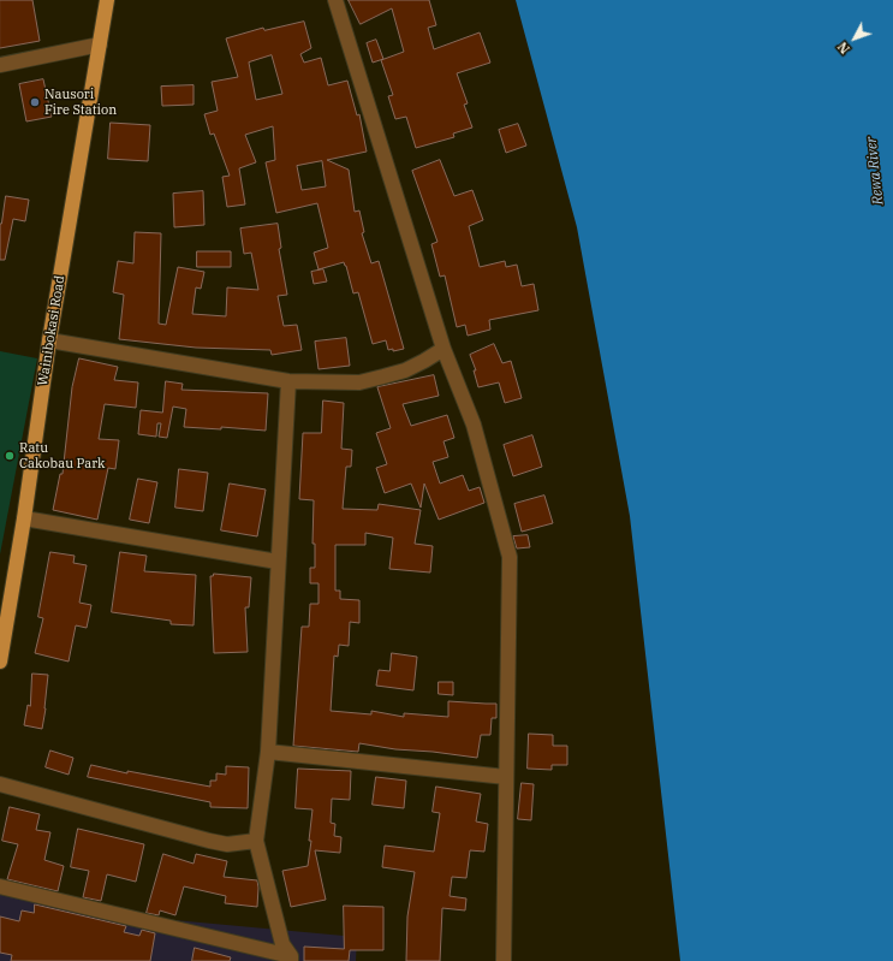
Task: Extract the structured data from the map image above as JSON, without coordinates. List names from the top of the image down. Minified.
{"streets":{"main road":["Wainibokasi Road"]},"water":["Rewa River"],"places":["Nausori Fire Station","Ratu Cakobau Park"],"north":"bottom left"}
